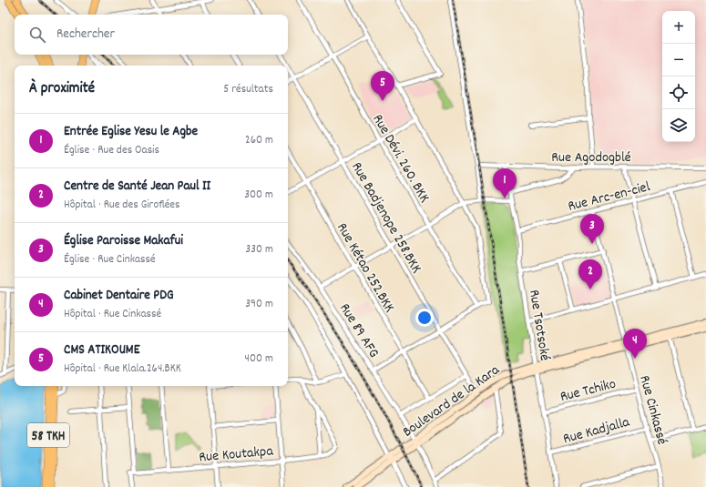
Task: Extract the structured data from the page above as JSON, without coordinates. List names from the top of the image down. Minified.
{"streets":{"main road":["Boulevard de la Kara","58 TKH"],"street":["Rue Agodogblé","Rue Dévi. 260. BKK","Rue Arc-en-ciel","Rue Badjenope 258.BKK","Rue Kétao 252.BKK","Rue Tsotsoké","Rue 89 AFG","Rue Tchiko","Rue Cinkassé","Rue Kadjalla","Rue Koutakpa"]},"crossings":[["Rue Agodogblé","Rue Tsotsoké"],["Rue Arc-en-ciel","Rue Tsotsoké"],["Rue Arc-en-ciel","Rue Cinkassé"],["Rue Badjenope 258.BKK","Boulevard de la Kara"],["Rue Tsotsoké","Rue Tchiko"],["Rue Tsotsoké","Boulevard de la Kara"],["Rue Tsotsoké","Rue Kadjalla"],["Rue 89 AFG","Boulevard de la Kara"],["Rue Tchiko","Rue Cinkassé"],["Boulevard de la Kara","Rue Cinkassé"],["Rue Cinkassé","Rue Kadjalla"]],"page":{"map_buttons":["+","−"],"search":"Rechercher","heading":["À proximité","5 résultats"],"pins":["5","1","3","2","4"],"list":[{"mark":"1","name":"Entrée Eglise Yesu le Agbe","note":"Église · Rue des Oasis","value":"260 m"},{"mark":"2","name":"Centre de Santé Jean Paul II","note":"Hôpital · Rue des Giroflées","value":"300 m"},{"mark":"3","name":"Église Paroisse Makafui","note":"Église · Rue Cinkassé","value":"330 m"},{"mark":"4","name":"Cabinet Dentaire PDG","note":"Hôpital · Rue Cinkassé","value":"390 m"},{"mark":"5","name":"CMS ATIKOUME","note":"Hôpital · Rue Klala.264.BKK","value":"400 m"}]}}
